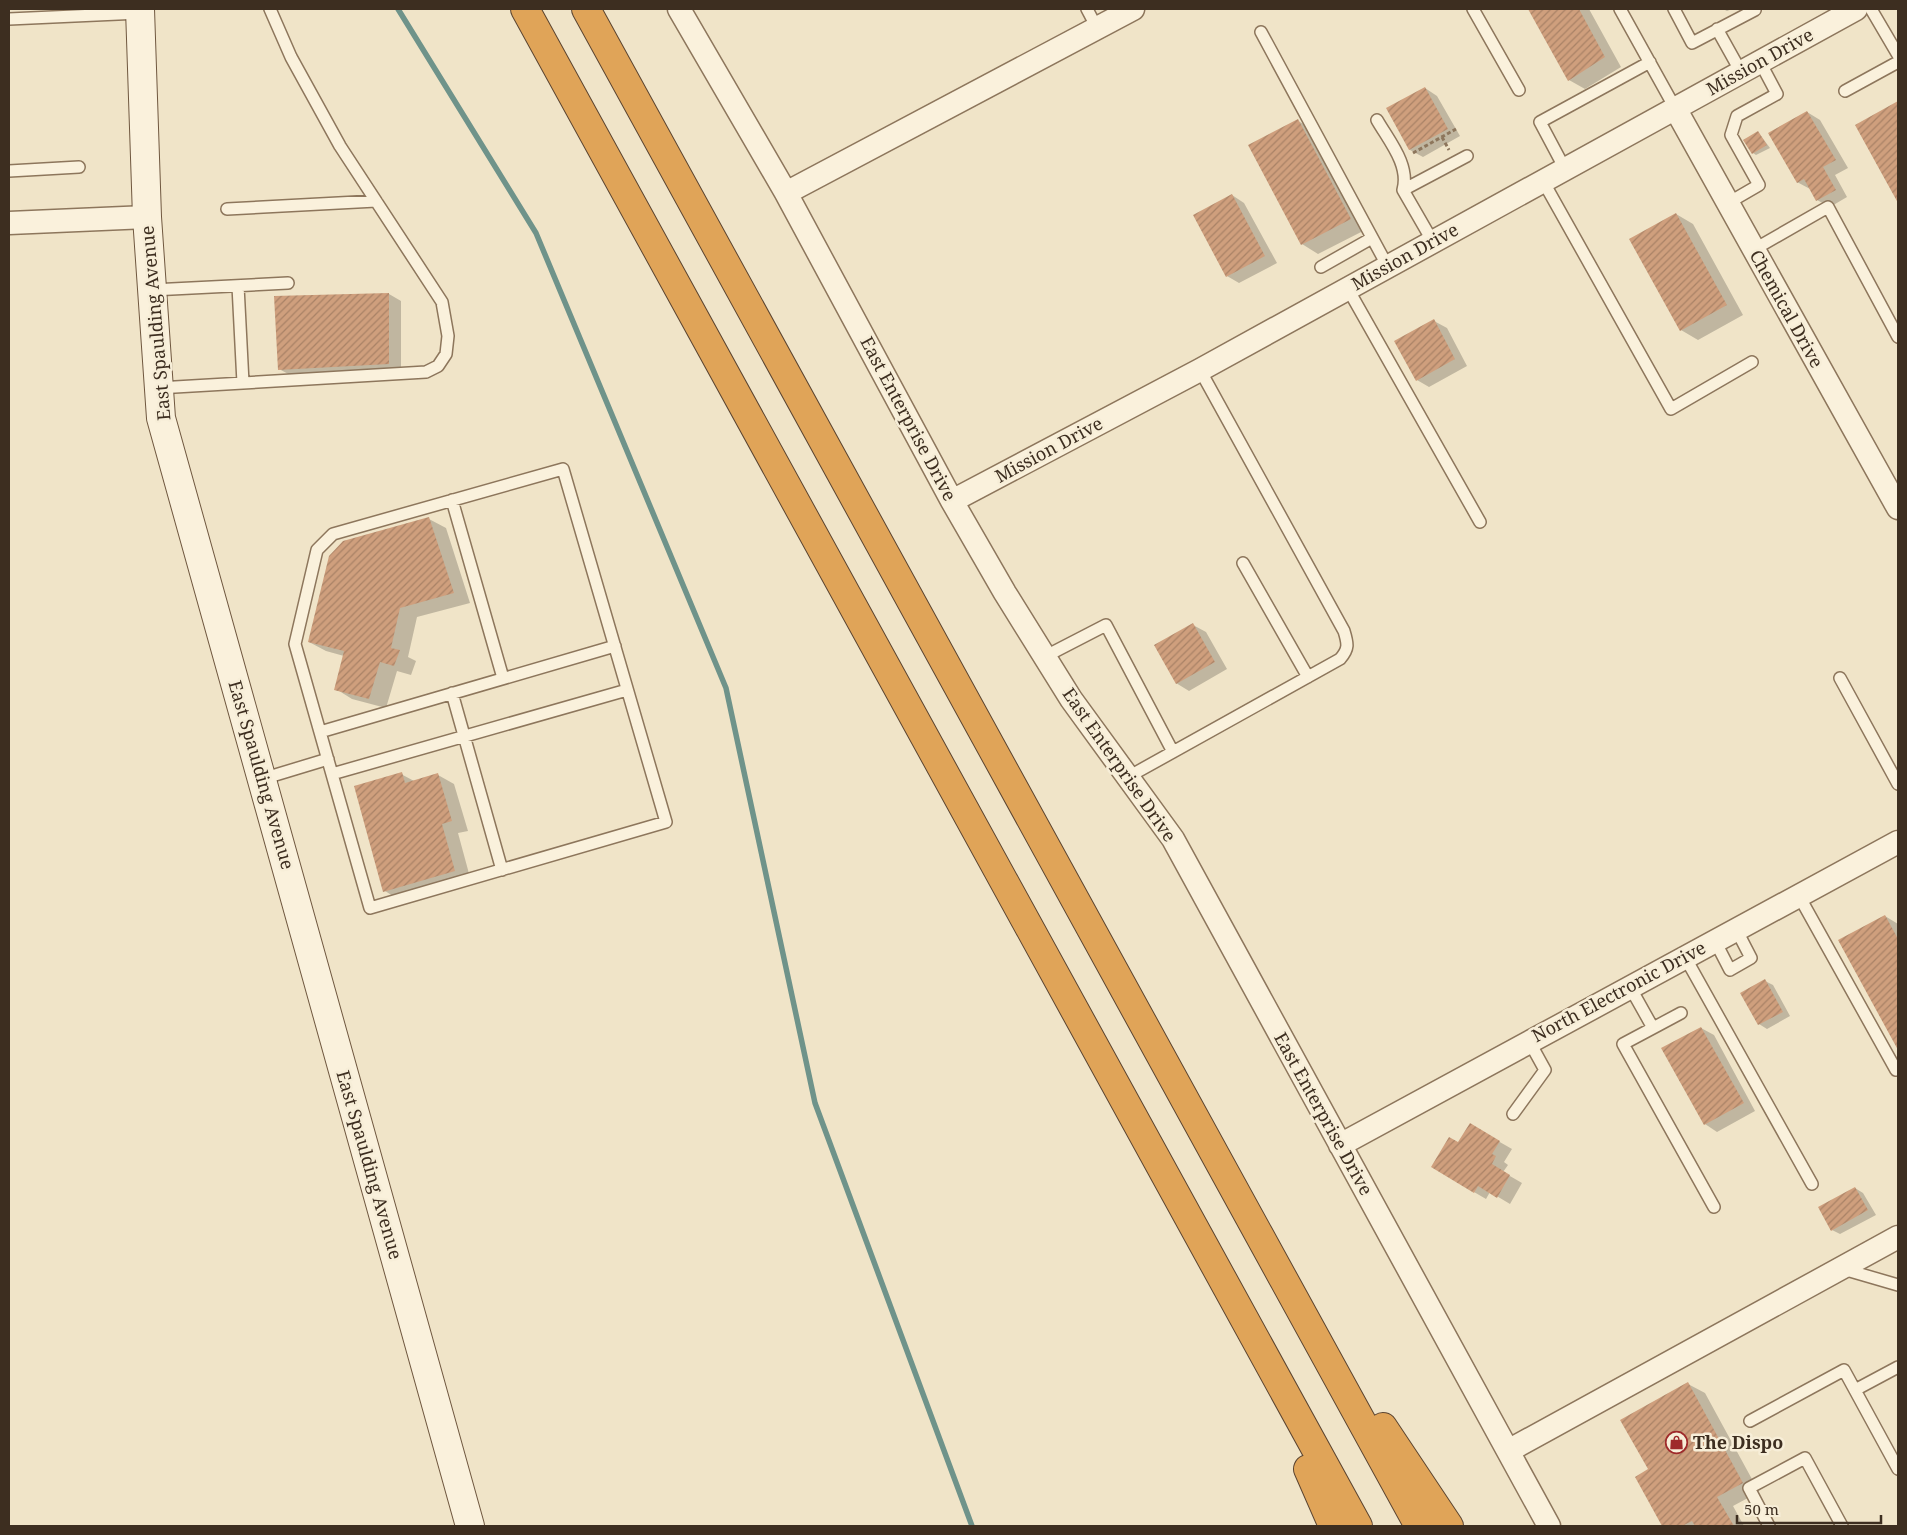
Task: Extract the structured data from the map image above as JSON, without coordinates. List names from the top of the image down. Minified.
{"streets":{"street":["Mission Drive","Chemical Drive","East Spaulding Avenue","East Enterprise Drive","North Electronic Drive"]},"crossings":[["Mission Drive","Chemical Drive"],["Mission Drive","East Enterprise Drive"],["East Enterprise Drive","North Electronic Drive"]],"places":{"shop":["The Dispo"]},"scale_bar":"50 m"}
